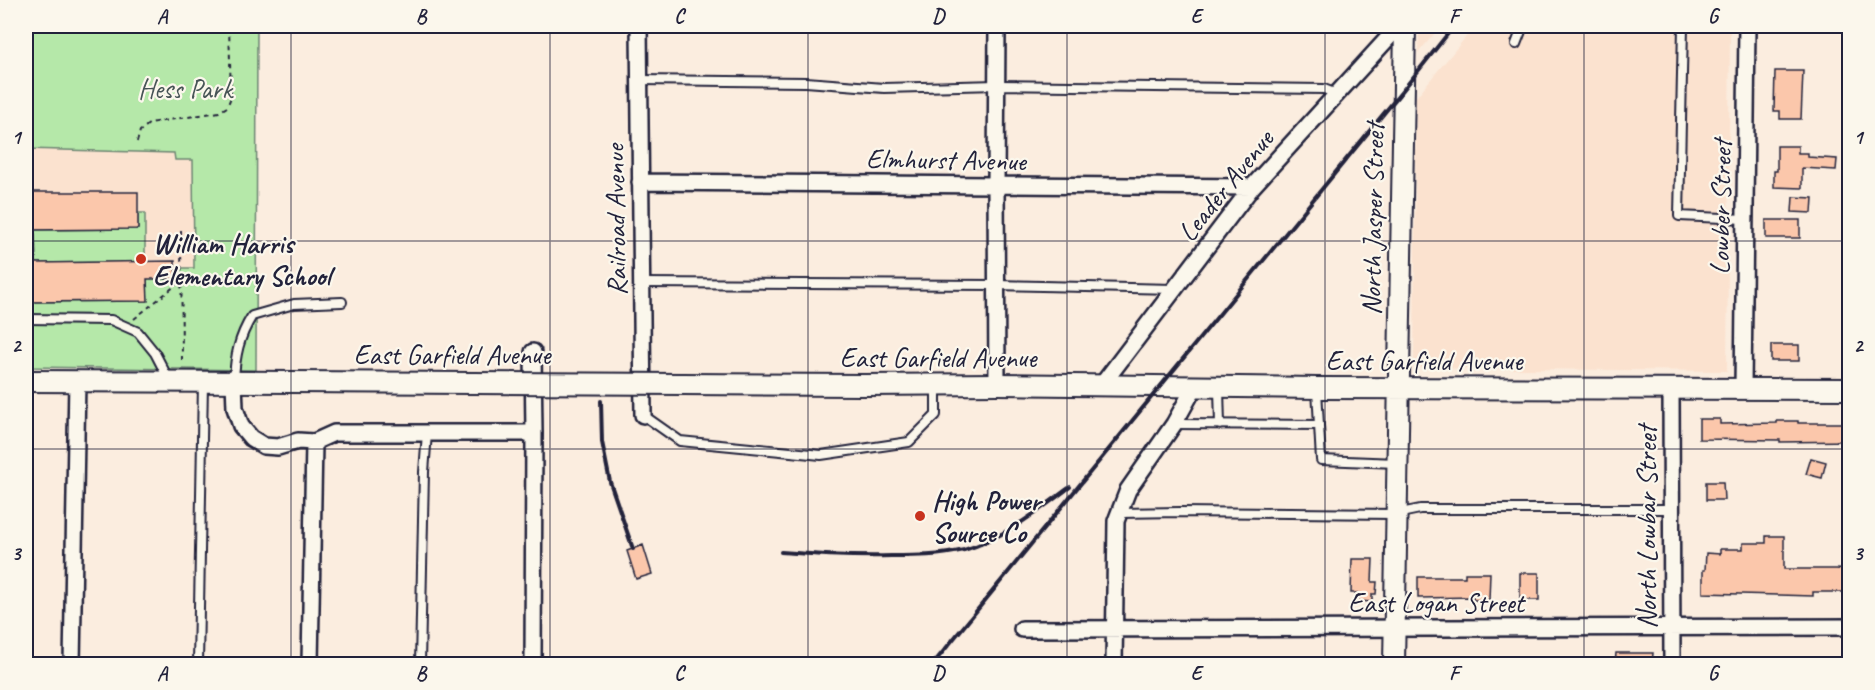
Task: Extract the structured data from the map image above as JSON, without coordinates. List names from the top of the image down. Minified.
{"streets":{"street":["Elmhurst Avenue","Leader Avenue","Lowber Street","North Jasper Street","Railroad Avenue","East Garfield Avenue","North Lowbar Street","East Logan Street"]},"crossings":[["Elmhurst Avenue","Leader Avenue"],["Elmhurst Avenue","Railroad Avenue"],["Leader Avenue","East Garfield Avenue"],["Lowber Street","East Garfield Avenue"],["North Jasper Street","East Garfield Avenue"],["North Jasper Street","East Logan Street"],["East Garfield Avenue","North Lowbar Street"],["North Lowbar Street","East Logan Street"]],"parks":["Hess Park"],"places":["William Harris Elementary School","High Power Source Co"],"grid":{"columns":["A","B","C","D","E","F","G"],"rows":["1","2","3"]}}
